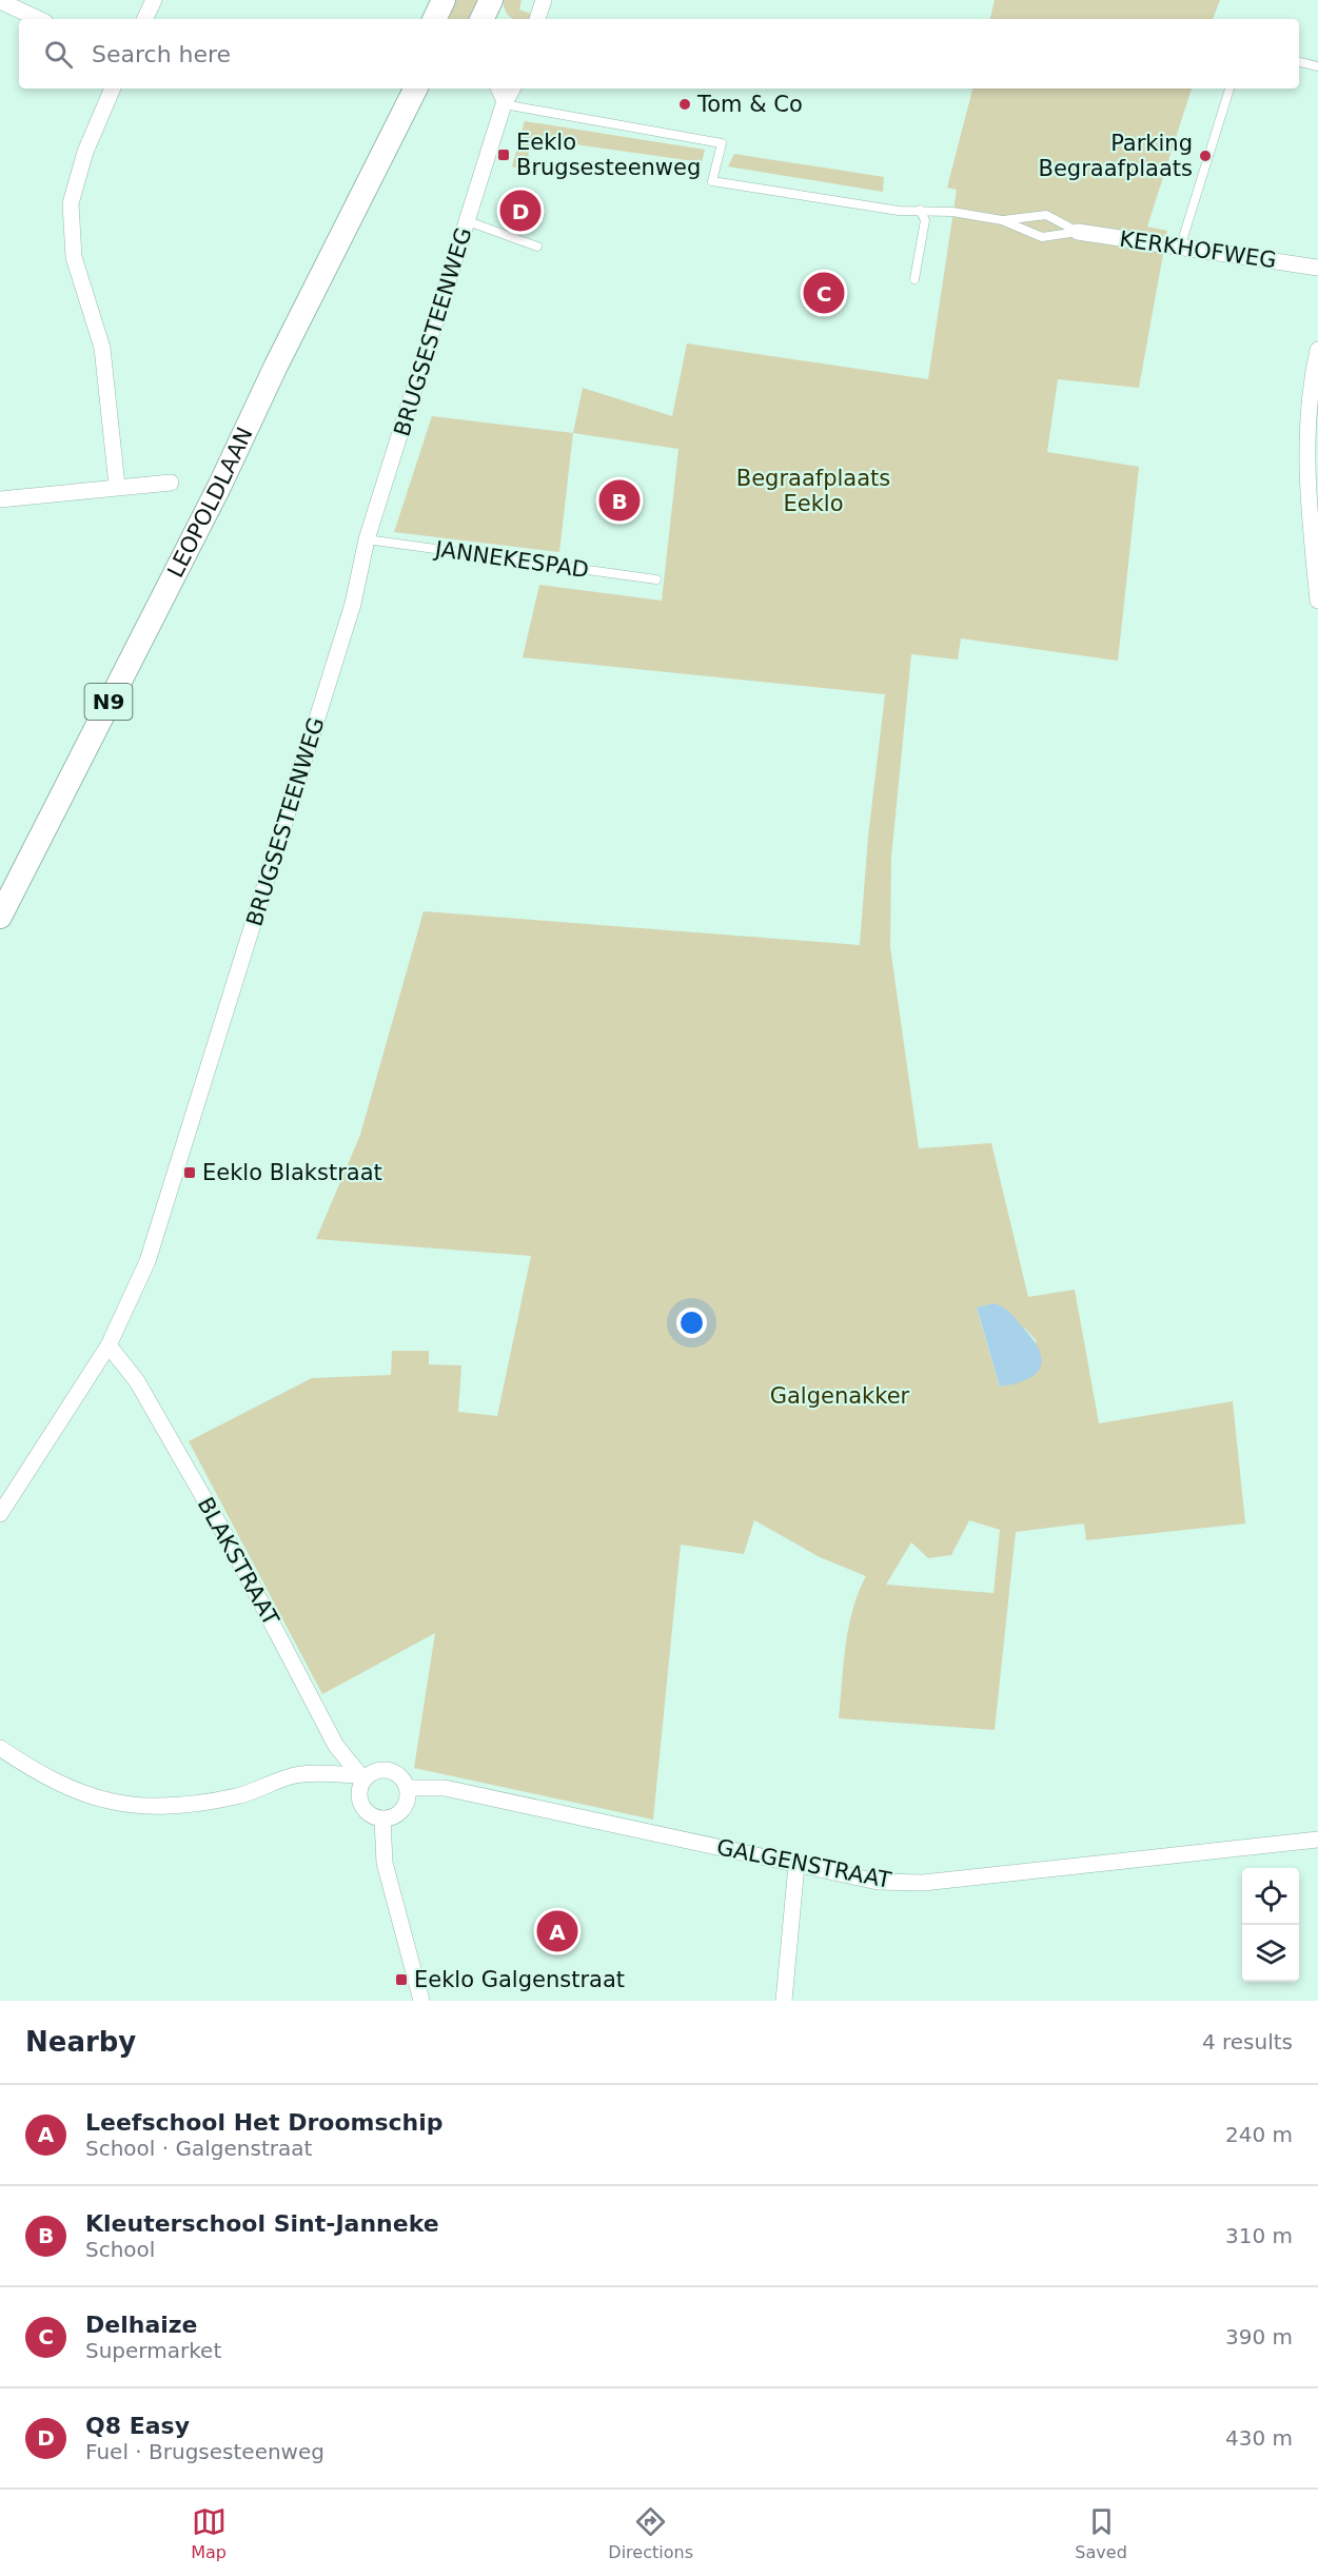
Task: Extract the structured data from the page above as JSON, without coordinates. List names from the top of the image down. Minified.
{"streets":{"main road":["LEOPOLDLAAN","N9"],"street":["KERKHOFWEG","BRUGSESTEENWEG","BLAKSTRAAT","GALGENSTRAAT"],"lane":["JANNEKESPAD"]},"crossings":[["BRUGSESTEENWEG","JANNEKESPAD"],["BRUGSESTEENWEG","BLAKSTRAAT"],["BLAKSTRAAT","GALGENSTRAAT"]],"parks":["Begraafplaats Eeklo","Galgenakker"],"places":{"other":["Tom & Co","Parking Begraafplaats"],"transit":["Eeklo Brugsesteenweg","Eeklo Blakstraat","Eeklo Galgenstraat"]},"page":{"search":"Search here","pins":["D","C","B","A"],"heading":["Nearby","4 results"],"list":[{"mark":"A","name":"Leefschool Het Droomschip","note":"School · Galgenstraat","value":"240 m"},{"mark":"B","name":"Kleuterschool Sint-Janneke","note":"School","value":"310 m"},{"mark":"C","name":"Delhaize","note":"Supermarket","value":"390 m"},{"mark":"D","name":"Q8 Easy","note":"Fuel · Brugsesteenweg","value":"430 m"}],"nav":["Map","Directions","Saved"]}}
